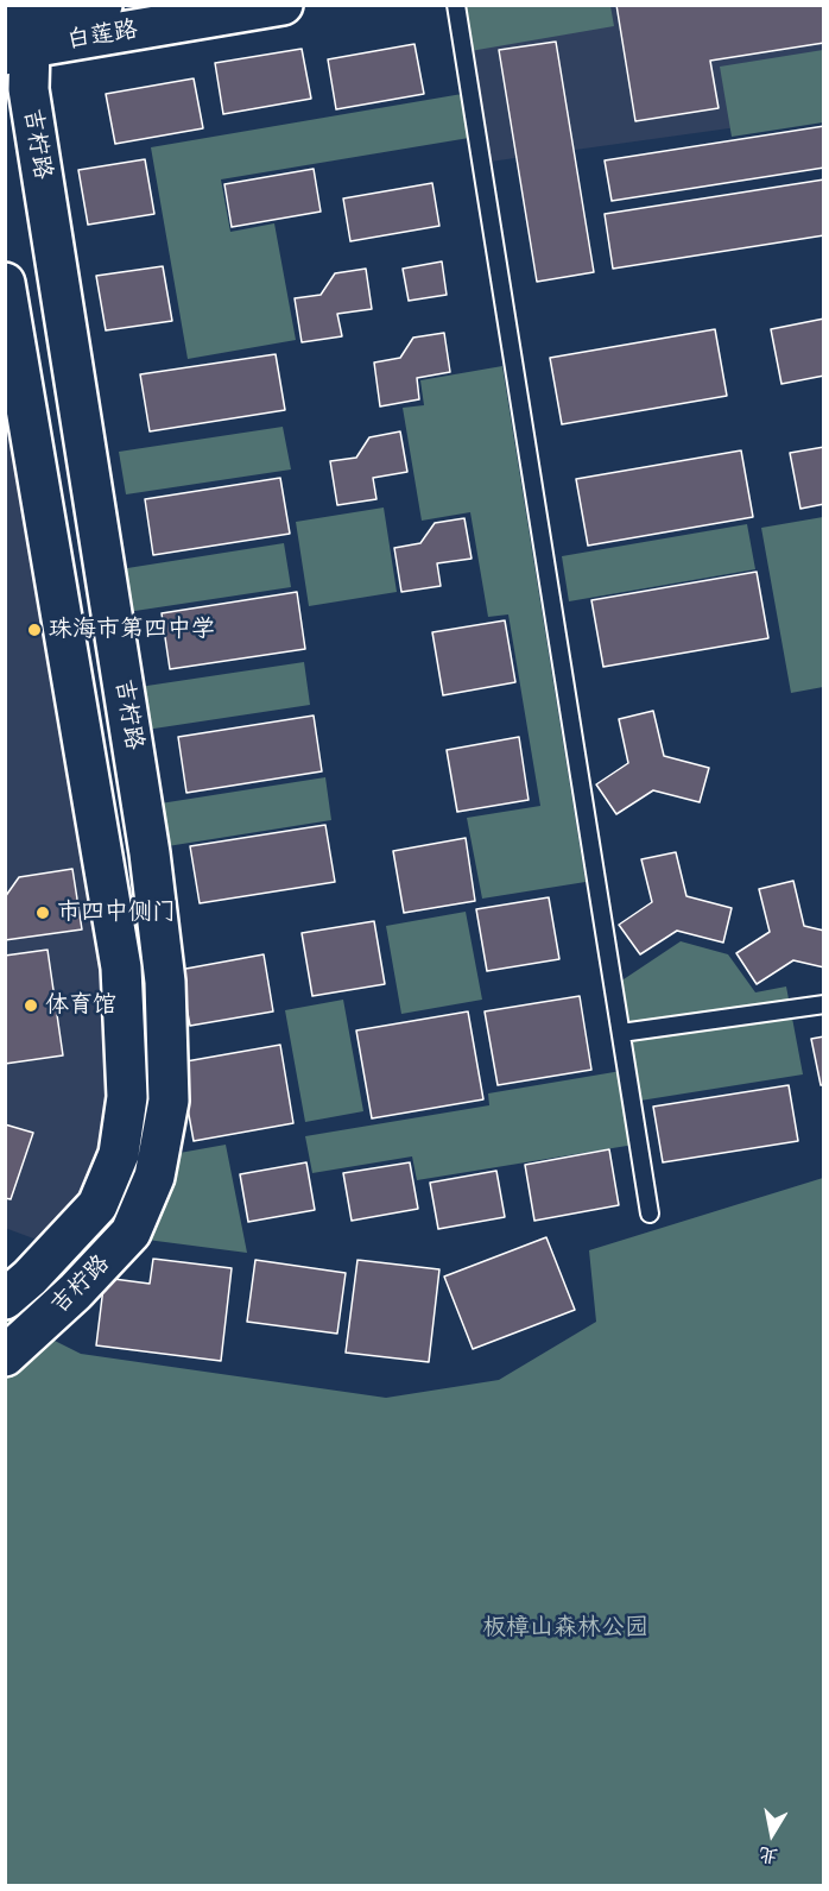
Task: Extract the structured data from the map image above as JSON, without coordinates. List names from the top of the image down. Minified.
{"streets":{"main road":["白莲路","吉柠路"]},"crossings":[["白莲路","吉柠路"]],"parks":["板樟山森林公园"],"places":["珠海市第四中学","市四中侧门","体育馆"],"north":"bottom"}
